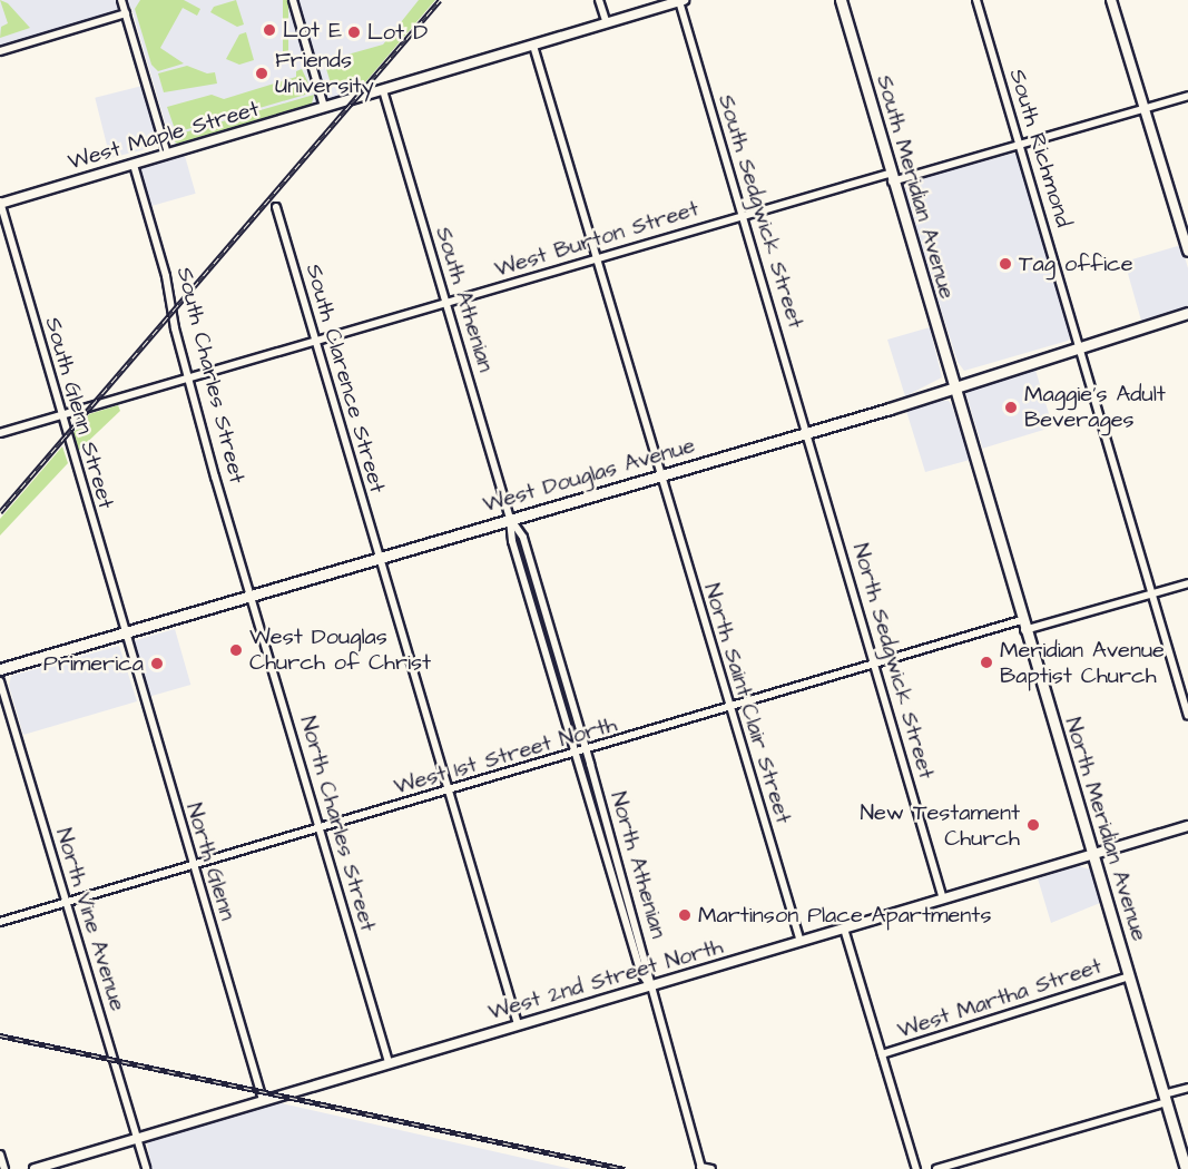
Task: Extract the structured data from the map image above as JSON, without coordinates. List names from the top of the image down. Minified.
{"streets":{"main road":["South Meridian Avenue","West Douglas Avenue","North Meridian Avenue"],"street":["West Maple Street","South Richmond","South Sedgwick Street","West Burton Street","South Athenian","South Charles Street","South Clarence Street","South Glenn Street","North Sedgwick Street","North Saint Clair Street","West 1st Street North","North Charles Street","North Glenn","North Athenian","North Vine Avenue","West 2nd Street North","West Martha Street"]},"crossings":[["West Maple Street","South Sedgwick Street"],["West Maple Street","South Athenian"],["West Maple Street","South Charles Street"],["West Maple Street","South Glenn Street"],["West Maple Street","North Saint Clair Street"],["South Richmond","West Burton Street"],["South Richmond","West Douglas Avenue"],["South Richmond","West 1st Street North"],["South Meridian Avenue","West Burton Street"],["South Meridian Avenue","West Douglas Avenue"],["South Meridian Avenue","North Meridian Avenue"],["South Sedgwick Street","West Burton Street"],["South Sedgwick Street","West Douglas Avenue"],["South Sedgwick Street","North Sedgwick Street"],["West Burton Street","South Athenian"],["West Burton Street","South Charles Street"],["West Burton Street","South Clarence Street"],["West Burton Street","South Glenn Street"],["West Burton Street","North Saint Clair Street"],["South Athenian","West Douglas Avenue"],["South Athenian","North Athenian"],["South Charles Street","West Douglas Avenue"],["South Charles Street","North Charles Street"],["South Clarence Street","West Douglas Avenue"],["South Clarence Street","West 1st Street North"],["South Clarence Street","West 2nd Street North"],["South Glenn Street","West Douglas Avenue"],["South Glenn Street","North Glenn"],["West Douglas Avenue","North Sedgwick Street"],["West Douglas Avenue","North Saint Clair Street"],["West Douglas Avenue","North Charles Street"],["West Douglas Avenue","North Meridian Avenue"],["West Douglas Avenue","North Glenn"],["West Douglas Avenue","North Athenian"],["North Sedgwick Street","West 1st Street North"],["North Sedgwick Street","West 2nd Street North"],["North Saint Clair Street","West 1st Street North"],["North Saint Clair Street","West 2nd Street North"],["West 1st Street North","North Charles Street"],["West 1st Street North","North Meridian Avenue"],["West 1st Street North","North Glenn"],["West 1st Street North","North Athenian"],["West 1st Street North","North Vine Avenue"],["North Charles Street","West 2nd Street North"],["North Meridian Avenue","West 2nd Street North"],["North Meridian Avenue","West Martha Street"],["North Glenn","West 2nd Street North"],["North Athenian","West 2nd Street North"],["North Vine Avenue","West 2nd Street North"]],"places":["Lot E","Lot D","Friends University","Tag office","Maggie's Adult Beverages","West Douglas Church of Christ","Meridian Avenue Baptist Church","Primerica","New Testament Church","Martinson Place Apartments"]}
